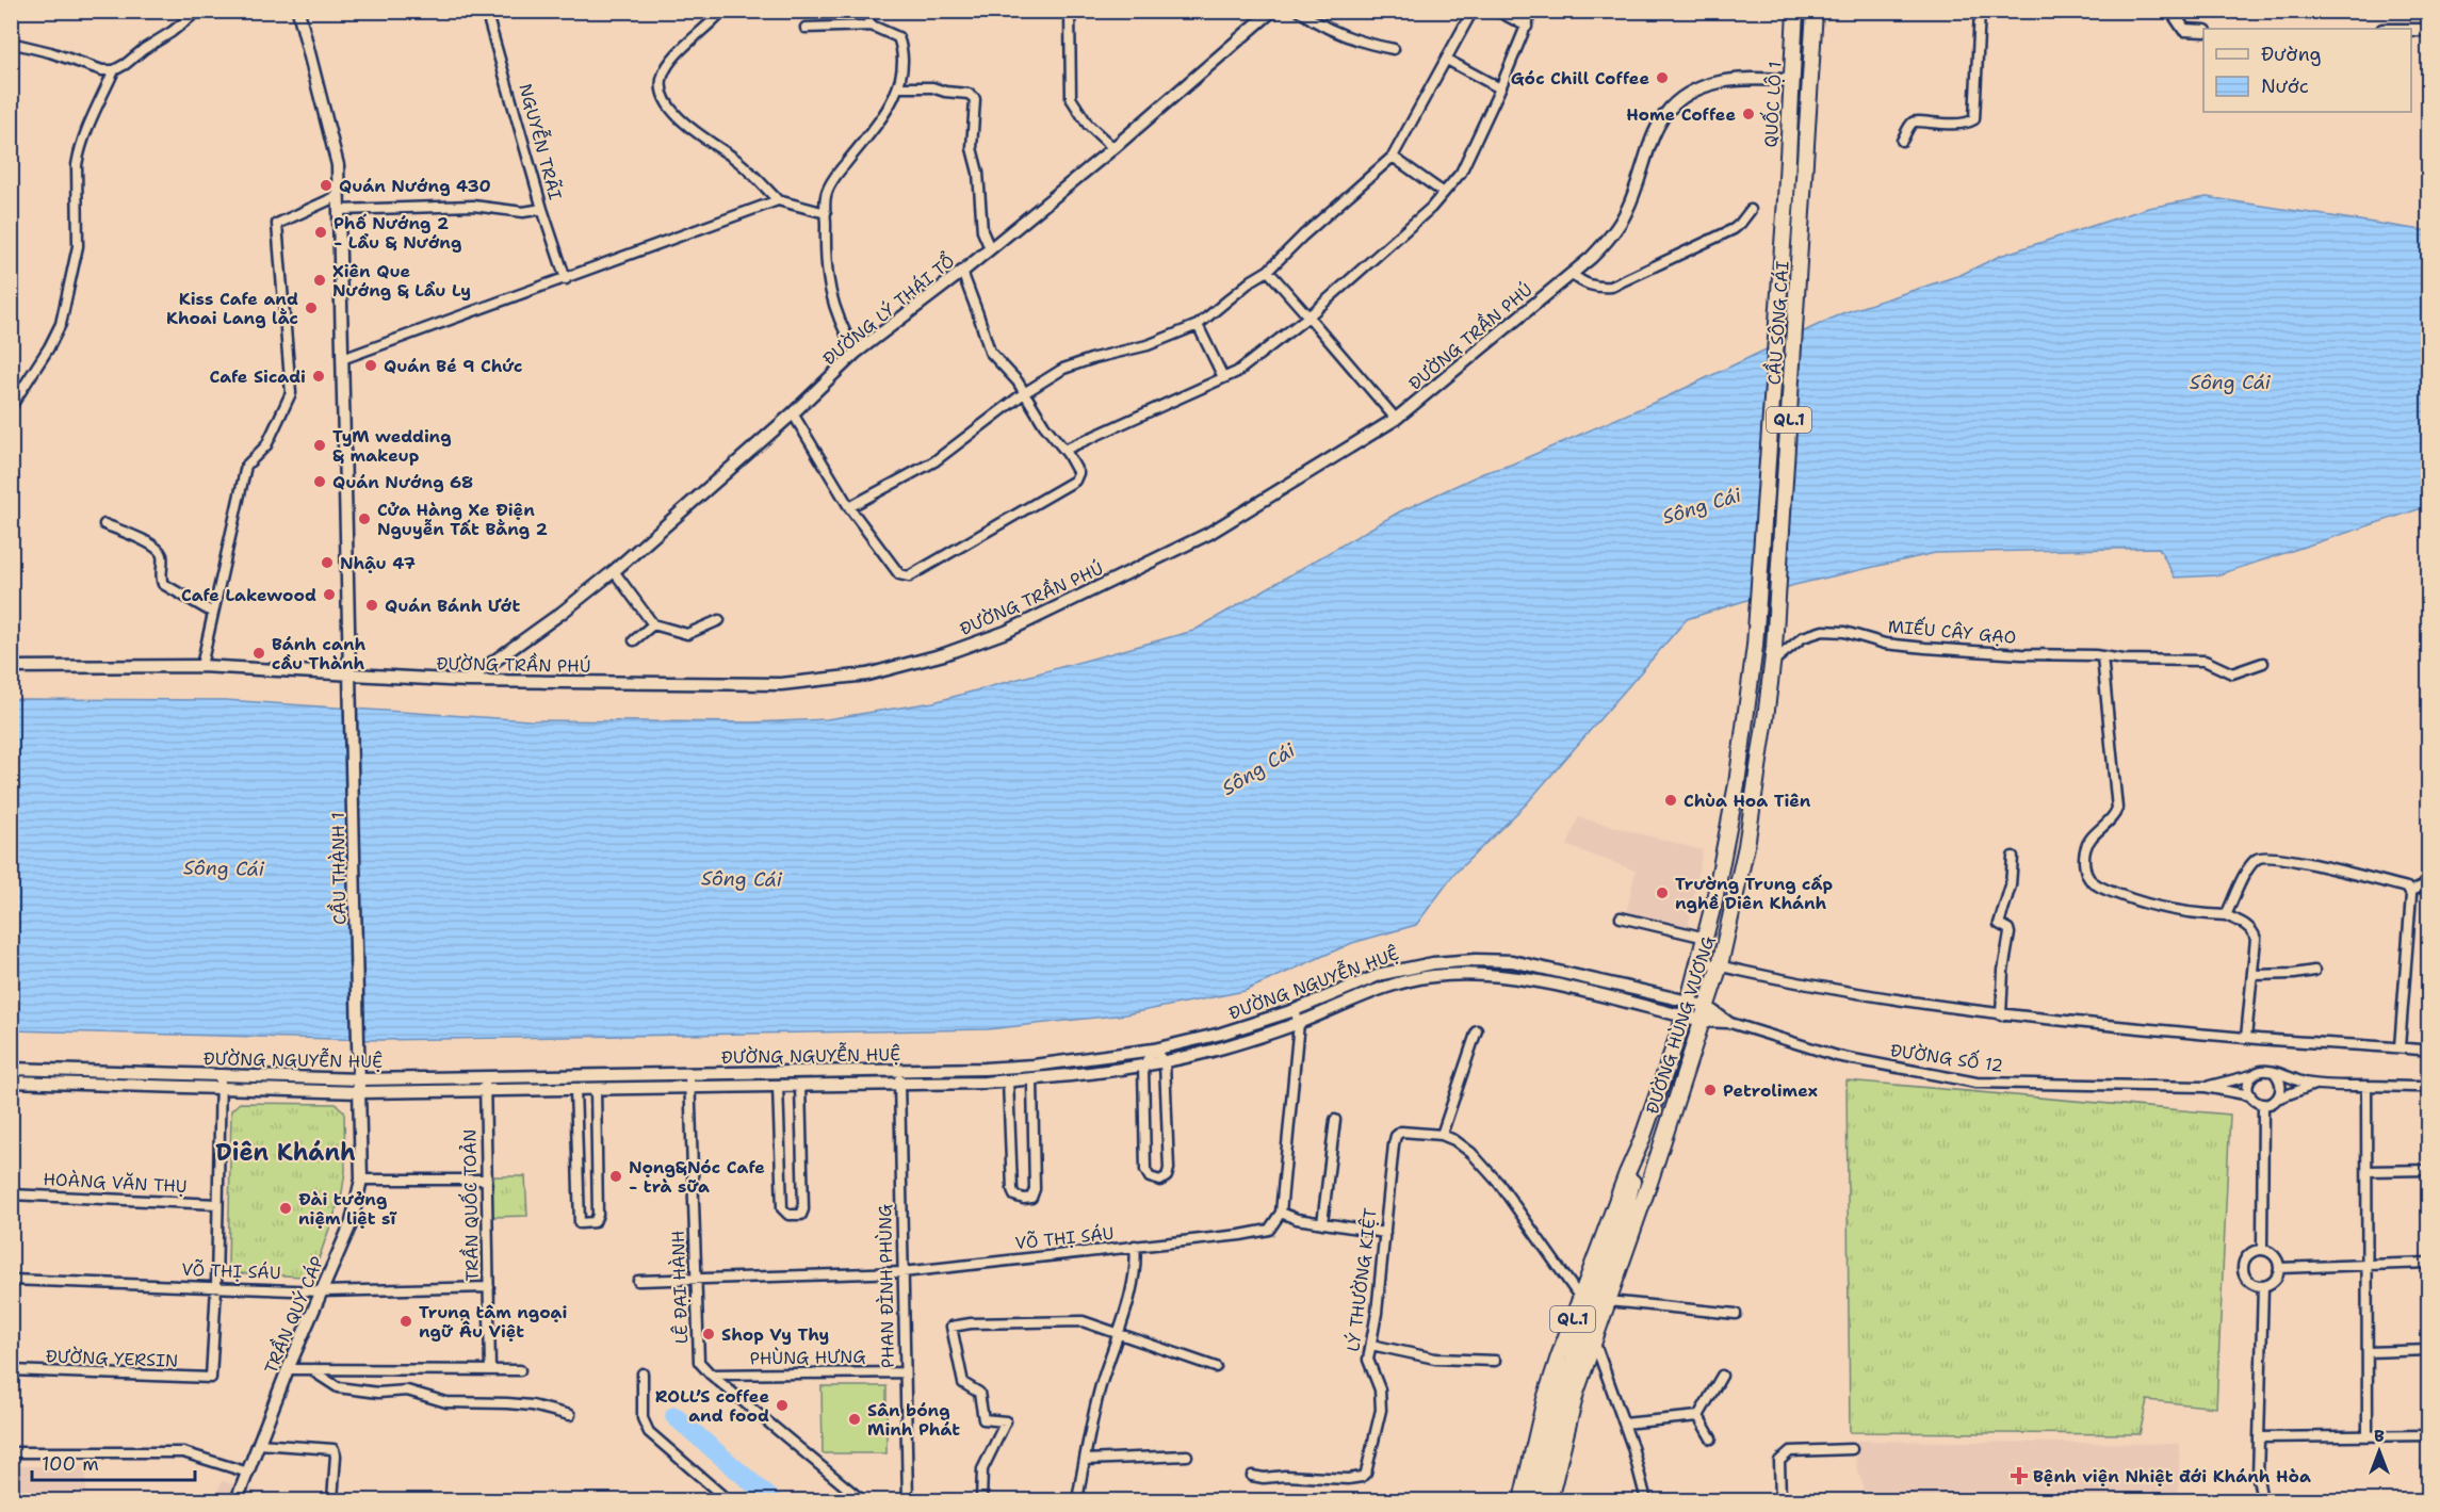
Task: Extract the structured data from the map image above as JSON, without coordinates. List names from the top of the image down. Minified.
{"streets":{"highway":["QUỐC LỘ 1","CẦU SÔNG CÁI","QL.1","ĐƯỜNG HÙNG VƯƠNG"],"street":["NGUYỄN TRÃI","ĐƯỜNG LÝ THÁI TỔ","ĐƯỜNG TRẦN PHÚ","MIẾU CÂY GẠO","CẦU THÀNH 1","ĐƯỜNG NGUYỄN HUỆ","ĐƯỜNG SỐ 12","HOÀNG VĂN THỤ","TRẦN QUỐC TOẢN","VÕ THỊ SÁU","LÝ THƯỜNG KIỆT","PHAN ĐÌNH PHÙNG","LÊ ĐẠI HÀNH","TRẦN QUÝ CÁP","PHÙNG HƯNG","ĐƯỜNG YERSIN"]},"crossings":[["QUỐC LỘ 1","CẦU SÔNG CÁI"],["QUỐC LỘ 1","ĐƯỜNG TRẦN PHÚ"],["ĐƯỜNG LÝ THÁI TỔ","ĐƯỜNG TRẦN PHÚ"],["CẦU SÔNG CÁI","MIẾU CÂY GẠO"],["CẦU SÔNG CÁI","ĐƯỜNG HÙNG VƯƠNG"],["ĐƯỜNG TRẦN PHÚ","CẦU THÀNH 1"],["QL.1","ĐƯỜNG HÙNG VƯƠNG"],["MIẾU CÂY GẠO","ĐƯỜNG HÙNG VƯƠNG"],["CẦU THÀNH 1","TRẦN QUÝ CÁP"],["ĐƯỜNG NGUYỄN HUỆ","ĐƯỜNG HÙNG VƯƠNG"],["ĐƯỜNG NGUYỄN HUỆ","ĐƯỜNG SỐ 12"],["ĐƯỜNG NGUYỄN HUỆ","TRẦN QUỐC TOẢN"],["ĐƯỜNG NGUYỄN HUỆ","PHAN ĐÌNH PHÙNG"],["ĐƯỜNG NGUYỄN HUỆ","LÊ ĐẠI HÀNH"],["ĐƯỜNG NGUYỄN HUỆ","TRẦN QUÝ CÁP"],["TRẦN QUỐC TOẢN","VÕ THỊ SÁU"],["VÕ THỊ SÁU","PHAN ĐÌNH PHÙNG"],["VÕ THỊ SÁU","LÊ ĐẠI HÀNH"],["VÕ THỊ SÁU","TRẦN QUÝ CÁP"],["VÕ THỊ SÁU","ĐƯỜNG YERSIN"],["PHAN ĐÌNH PHÙNG","PHÙNG HƯNG"],["LÊ ĐẠI HÀNH","PHÙNG HƯNG"]],"districts":["Diên Khánh"],"water":["Sông Cái"],"places":{"other":["Góc Chill Coffee","Home Coffee","Quán Nướng 430","Phố Nướng 2 - Lẩu & Nướng","Xiên Que Nướng & Lẩu Ly","Kiss Cafe and Khoai Lang lằc","Quán Bé 9 Chức","Cafe Sicadi","TyM wedding & makeup","Quán Nướng 68","Cửa Hàng Xe Điện Nguyễn Tất Bằng 2","Nhậu 47","Cafe Lakewood","Quán Bánh Ướt","Bánh canh cầu Thành","Chùa Hoa Tiên","Trường Trung cấp nghề Diên Khánh","Petrolimex","Nọng&Nóc Cafe - trà sữa","Đài tưởng niệm liệt sĩ","Trung tâm ngoại ngữ Âu Việt","Shop Vy Thy","ROLL’S coffee and food","Sân bóng Minh Phát"],"health":["Bệnh viện Nhiệt đới Khánh Hòa"]},"legend":["Đường","Nước"],"scale_bar":"100 m","north":"top"}
